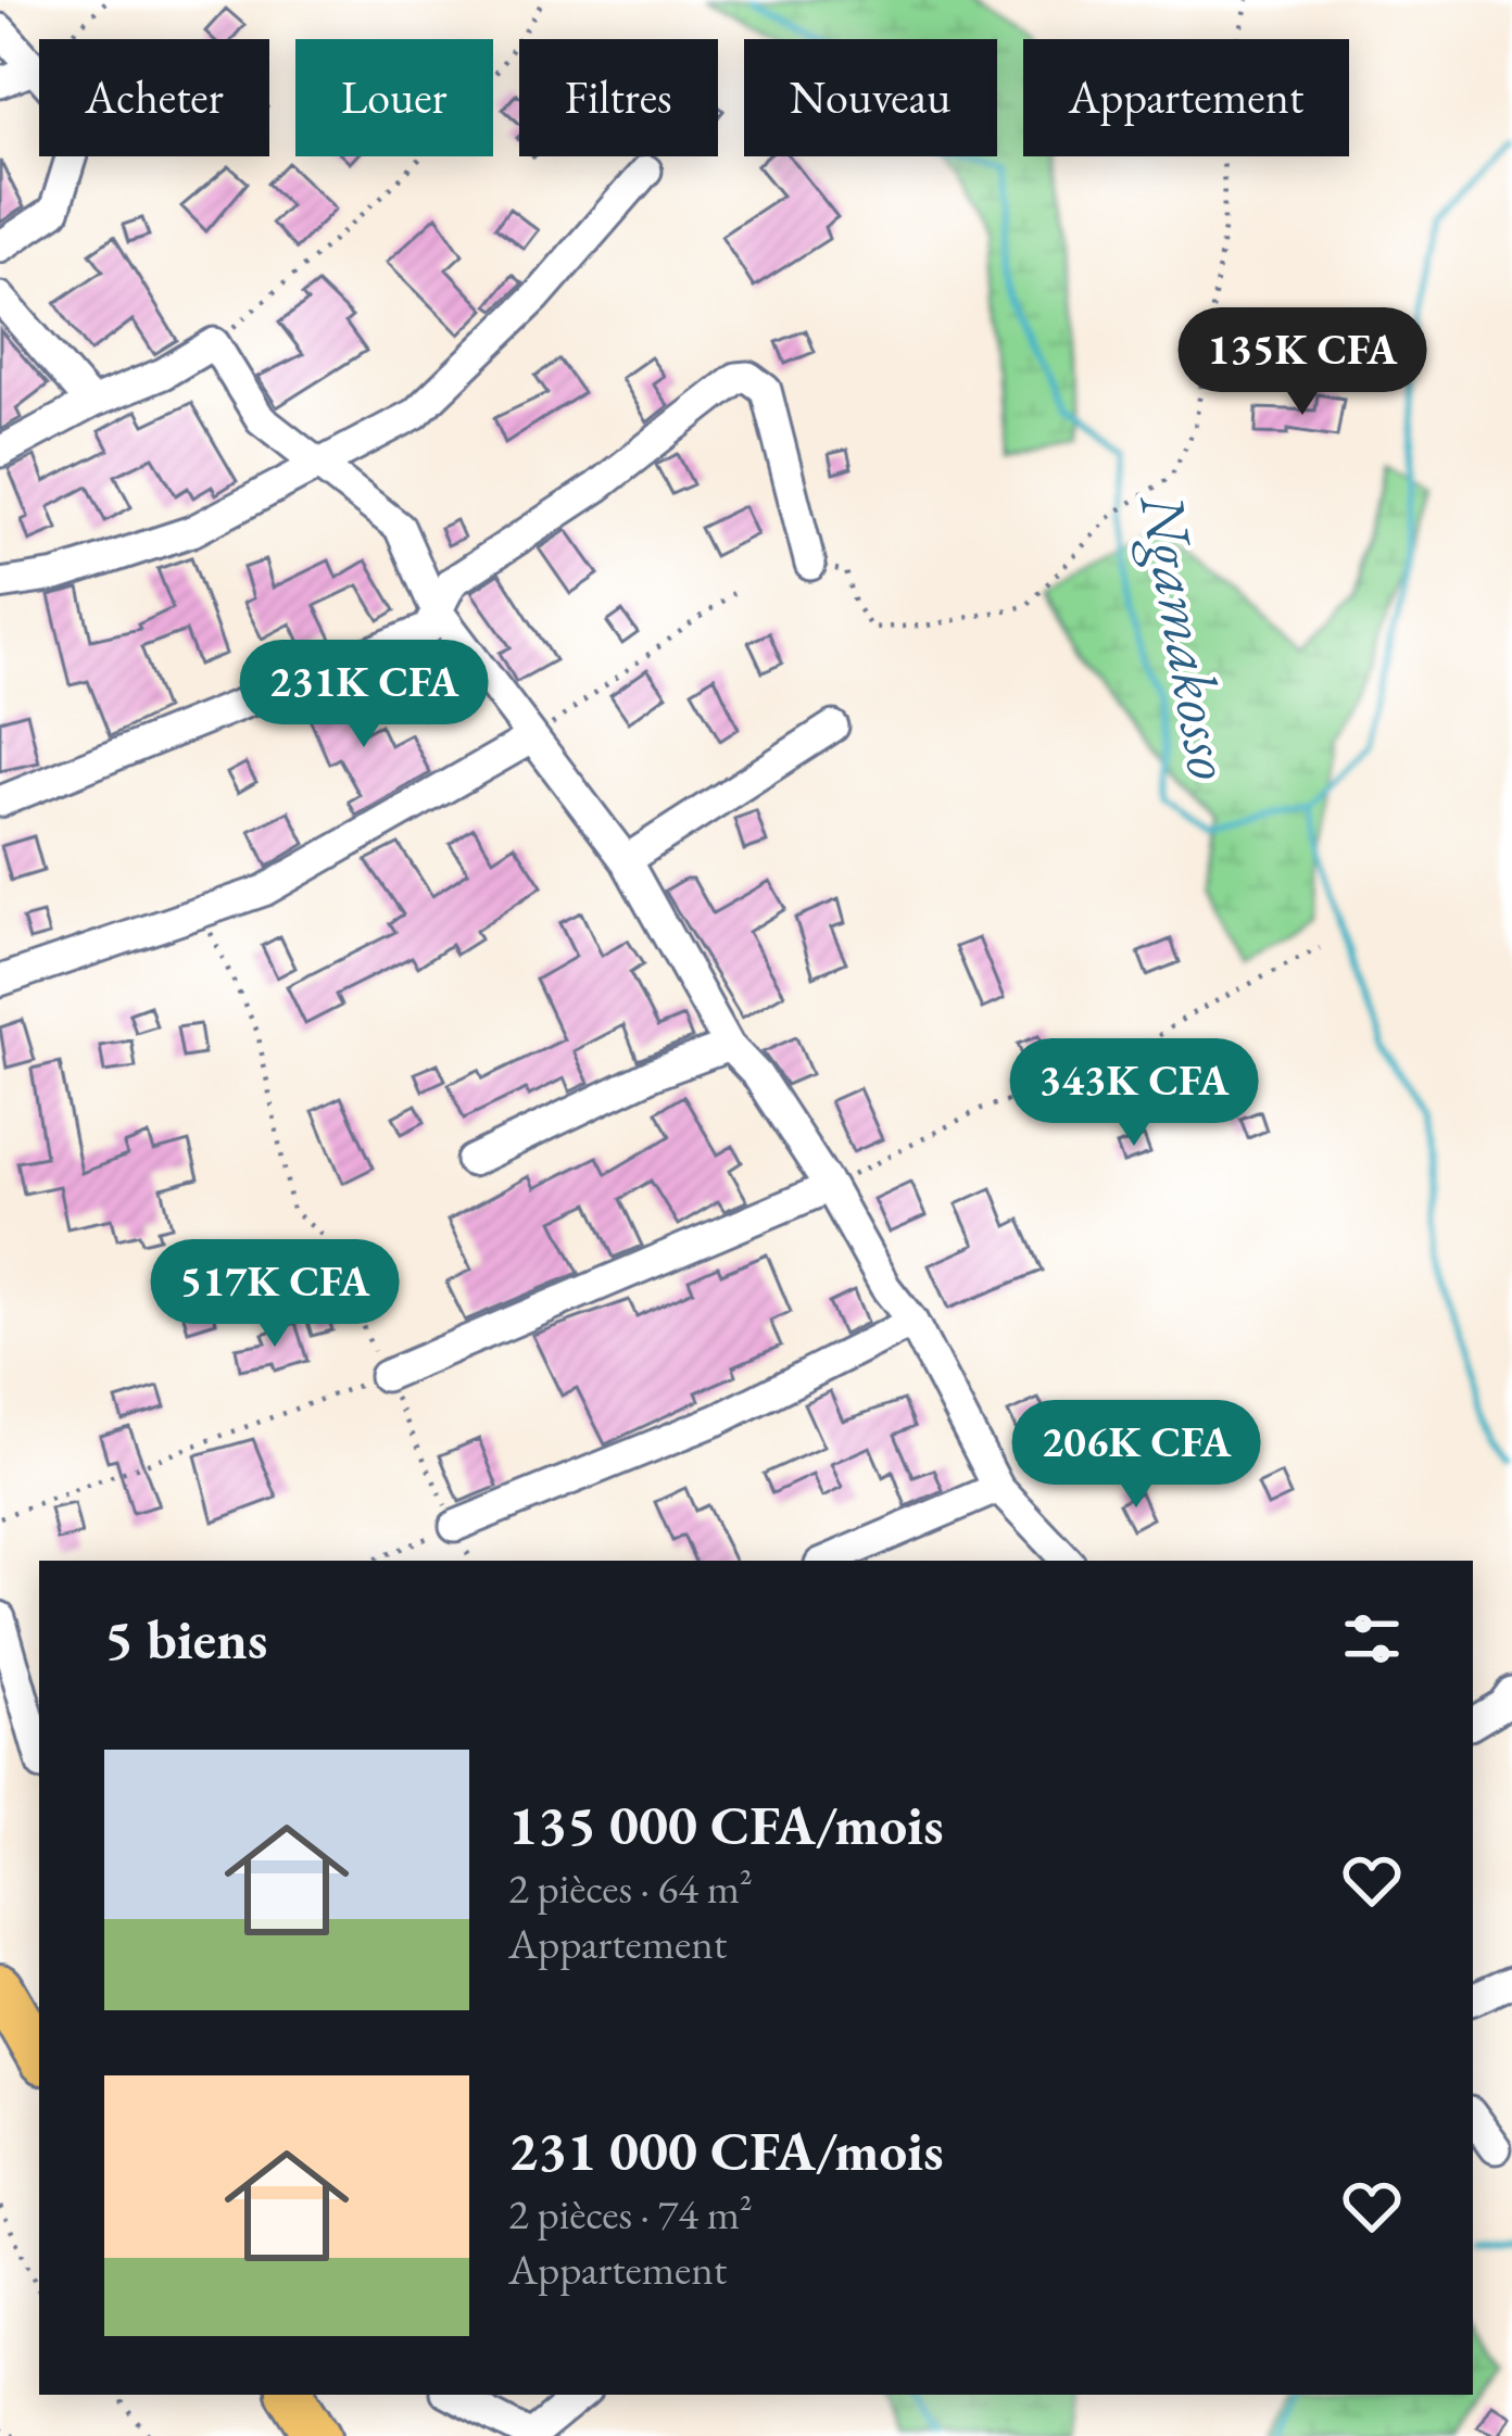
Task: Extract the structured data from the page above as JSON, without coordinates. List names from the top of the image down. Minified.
{"water":["Ngamakosso"],"page":{"chip":["Acheter","Louer","Filtres","Nouveau","Appartement"],"price":["135K CFA","231K CFA","343K CFA","517K CFA","206K CFA"],"heading":"5 biens","list":[{"name":"135 000 CFA/mois","note":"2 pièces · 64 m² · Appartement"},{"name":"231 000 CFA/mois","note":"2 pièces · 74 m² · Appartement"}]}}
